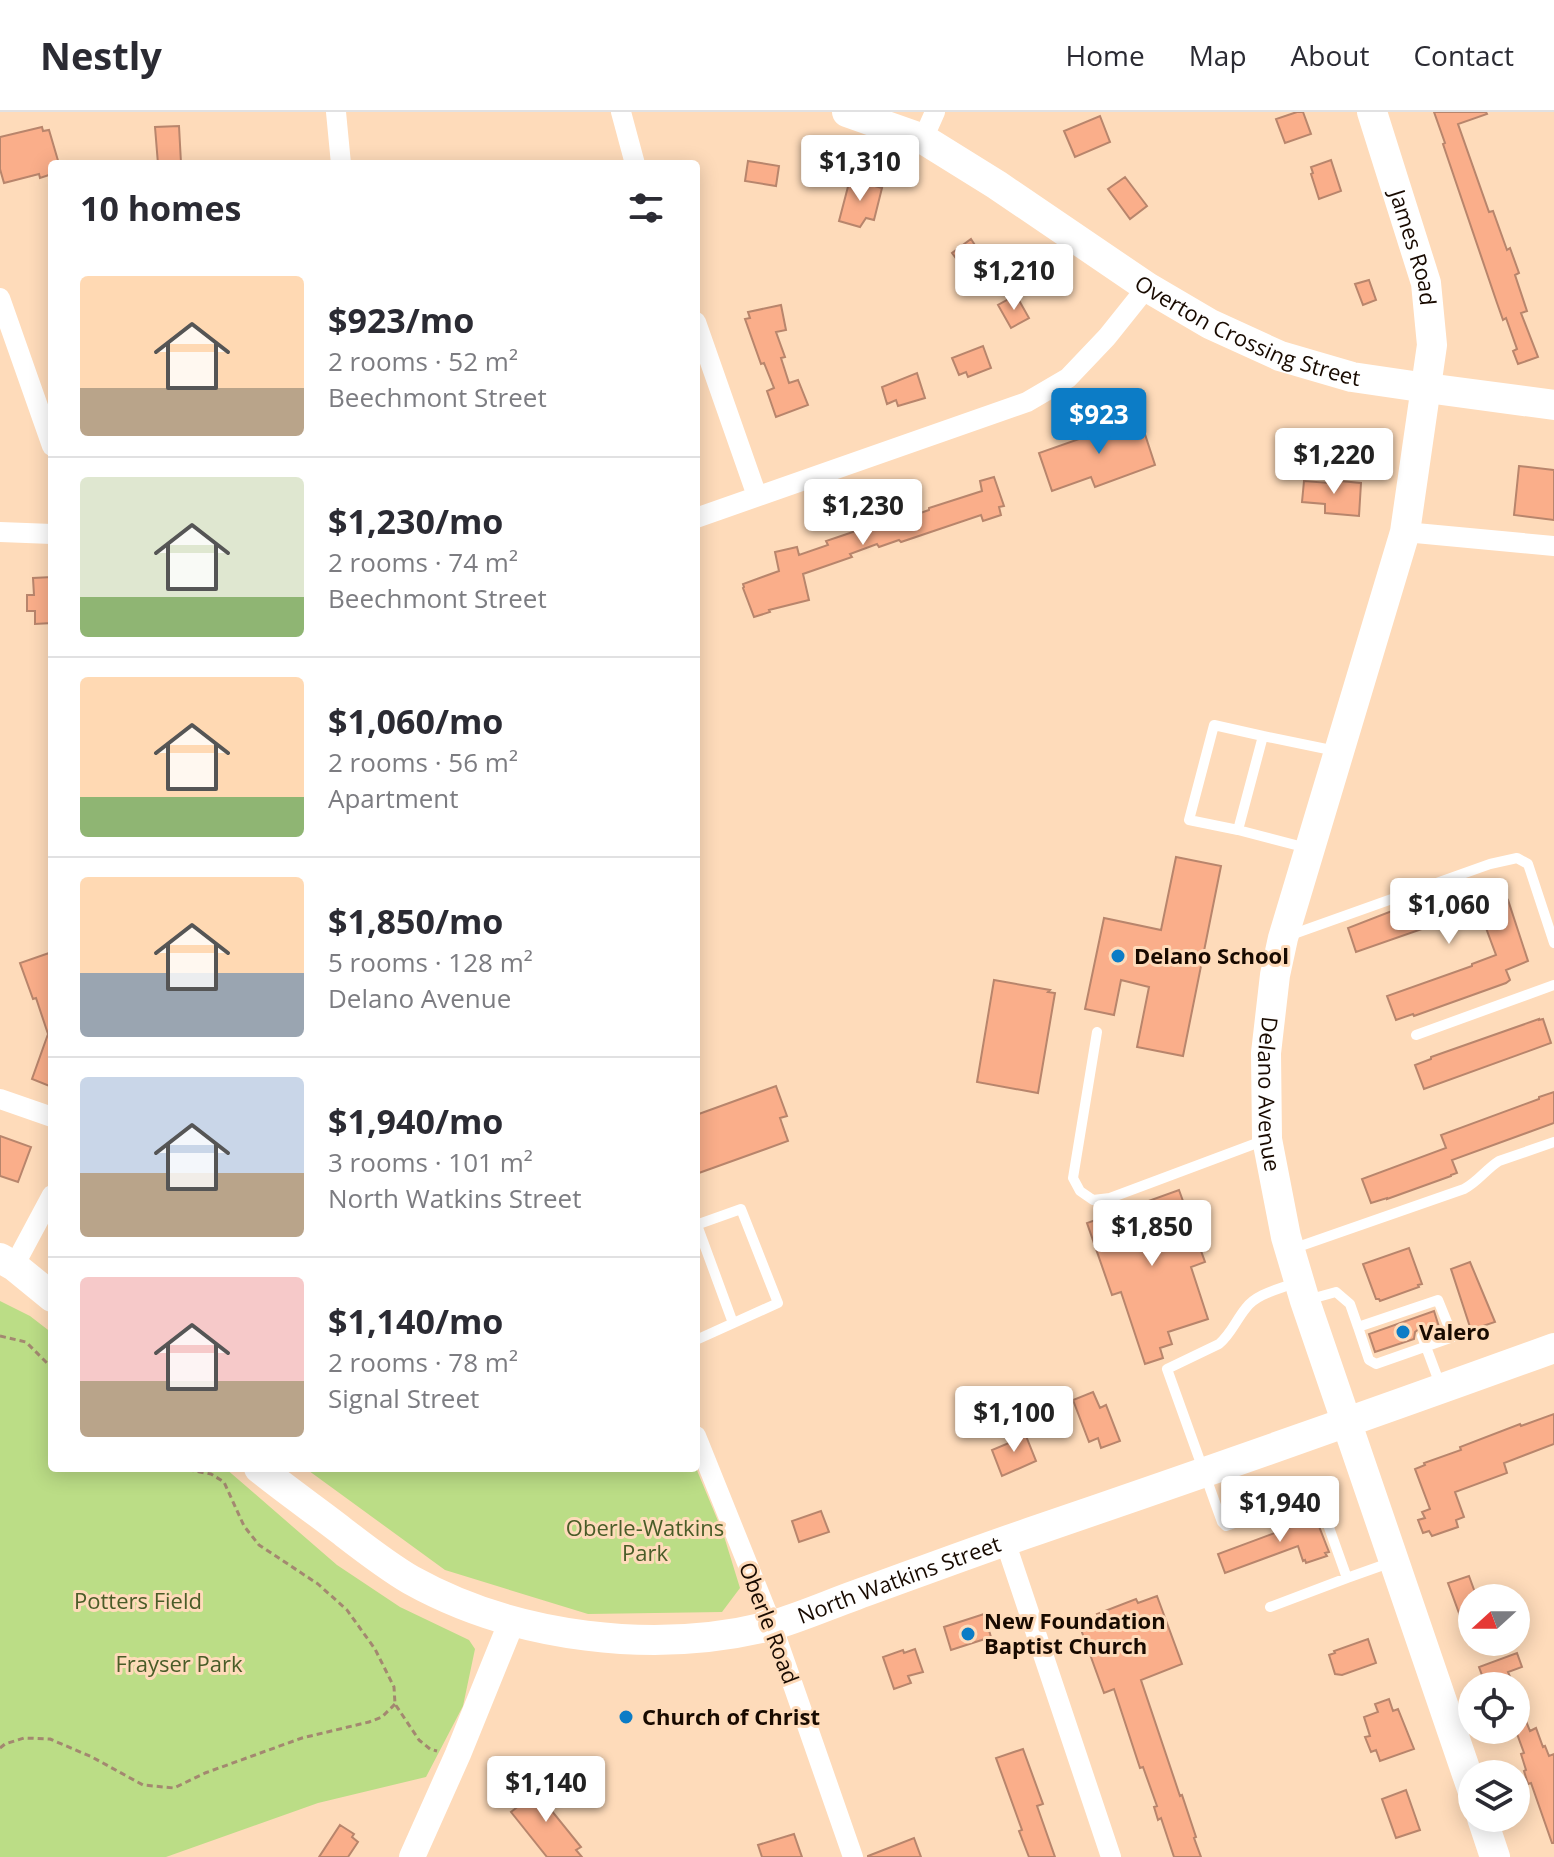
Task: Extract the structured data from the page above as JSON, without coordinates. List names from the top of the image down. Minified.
{"streets":{"main road":["James Road","Overton Crossing Street","Delano Avenue","North Watkins Street"],"street":["Oberle Road"]},"crossings":[["James Road","Overton Crossing Street"],["James Road","Delano Avenue"],["Overton Crossing Street","Delano Avenue"],["Delano Avenue","North Watkins Street"],["North Watkins Street","Oberle Road"]],"parks":["Oberle-Watkins Park","Potters Field","Frayser Park"],"places":["Delano School","Valero","New Foundation Baptist Church","Church of Christ"],"north":"left","page":{"header":"Nestly","nav":["Home","Map","About","Contact"],"price":["$1,310","$1,210","$923","$1,220","$1,230","$1,060","$1,850","$1,100","$1,940","$1,140"],"heading":"10 homes","list":[{"name":"$923/mo","note":"2 rooms · 52 m² · Beechmont Street"},{"name":"$1,230/mo","note":"2 rooms · 74 m² · Beechmont Street"},{"name":"$1,060/mo","note":"2 rooms · 56 m² · Apartment"},{"name":"$1,850/mo","note":"5 rooms · 128 m² · Delano Avenue"},{"name":"$1,940/mo","note":"3 rooms · 101 m² · North Watkins Street"},{"name":"$1,140/mo","note":"2 rooms · 78 m² · Signal Street"}]}}
